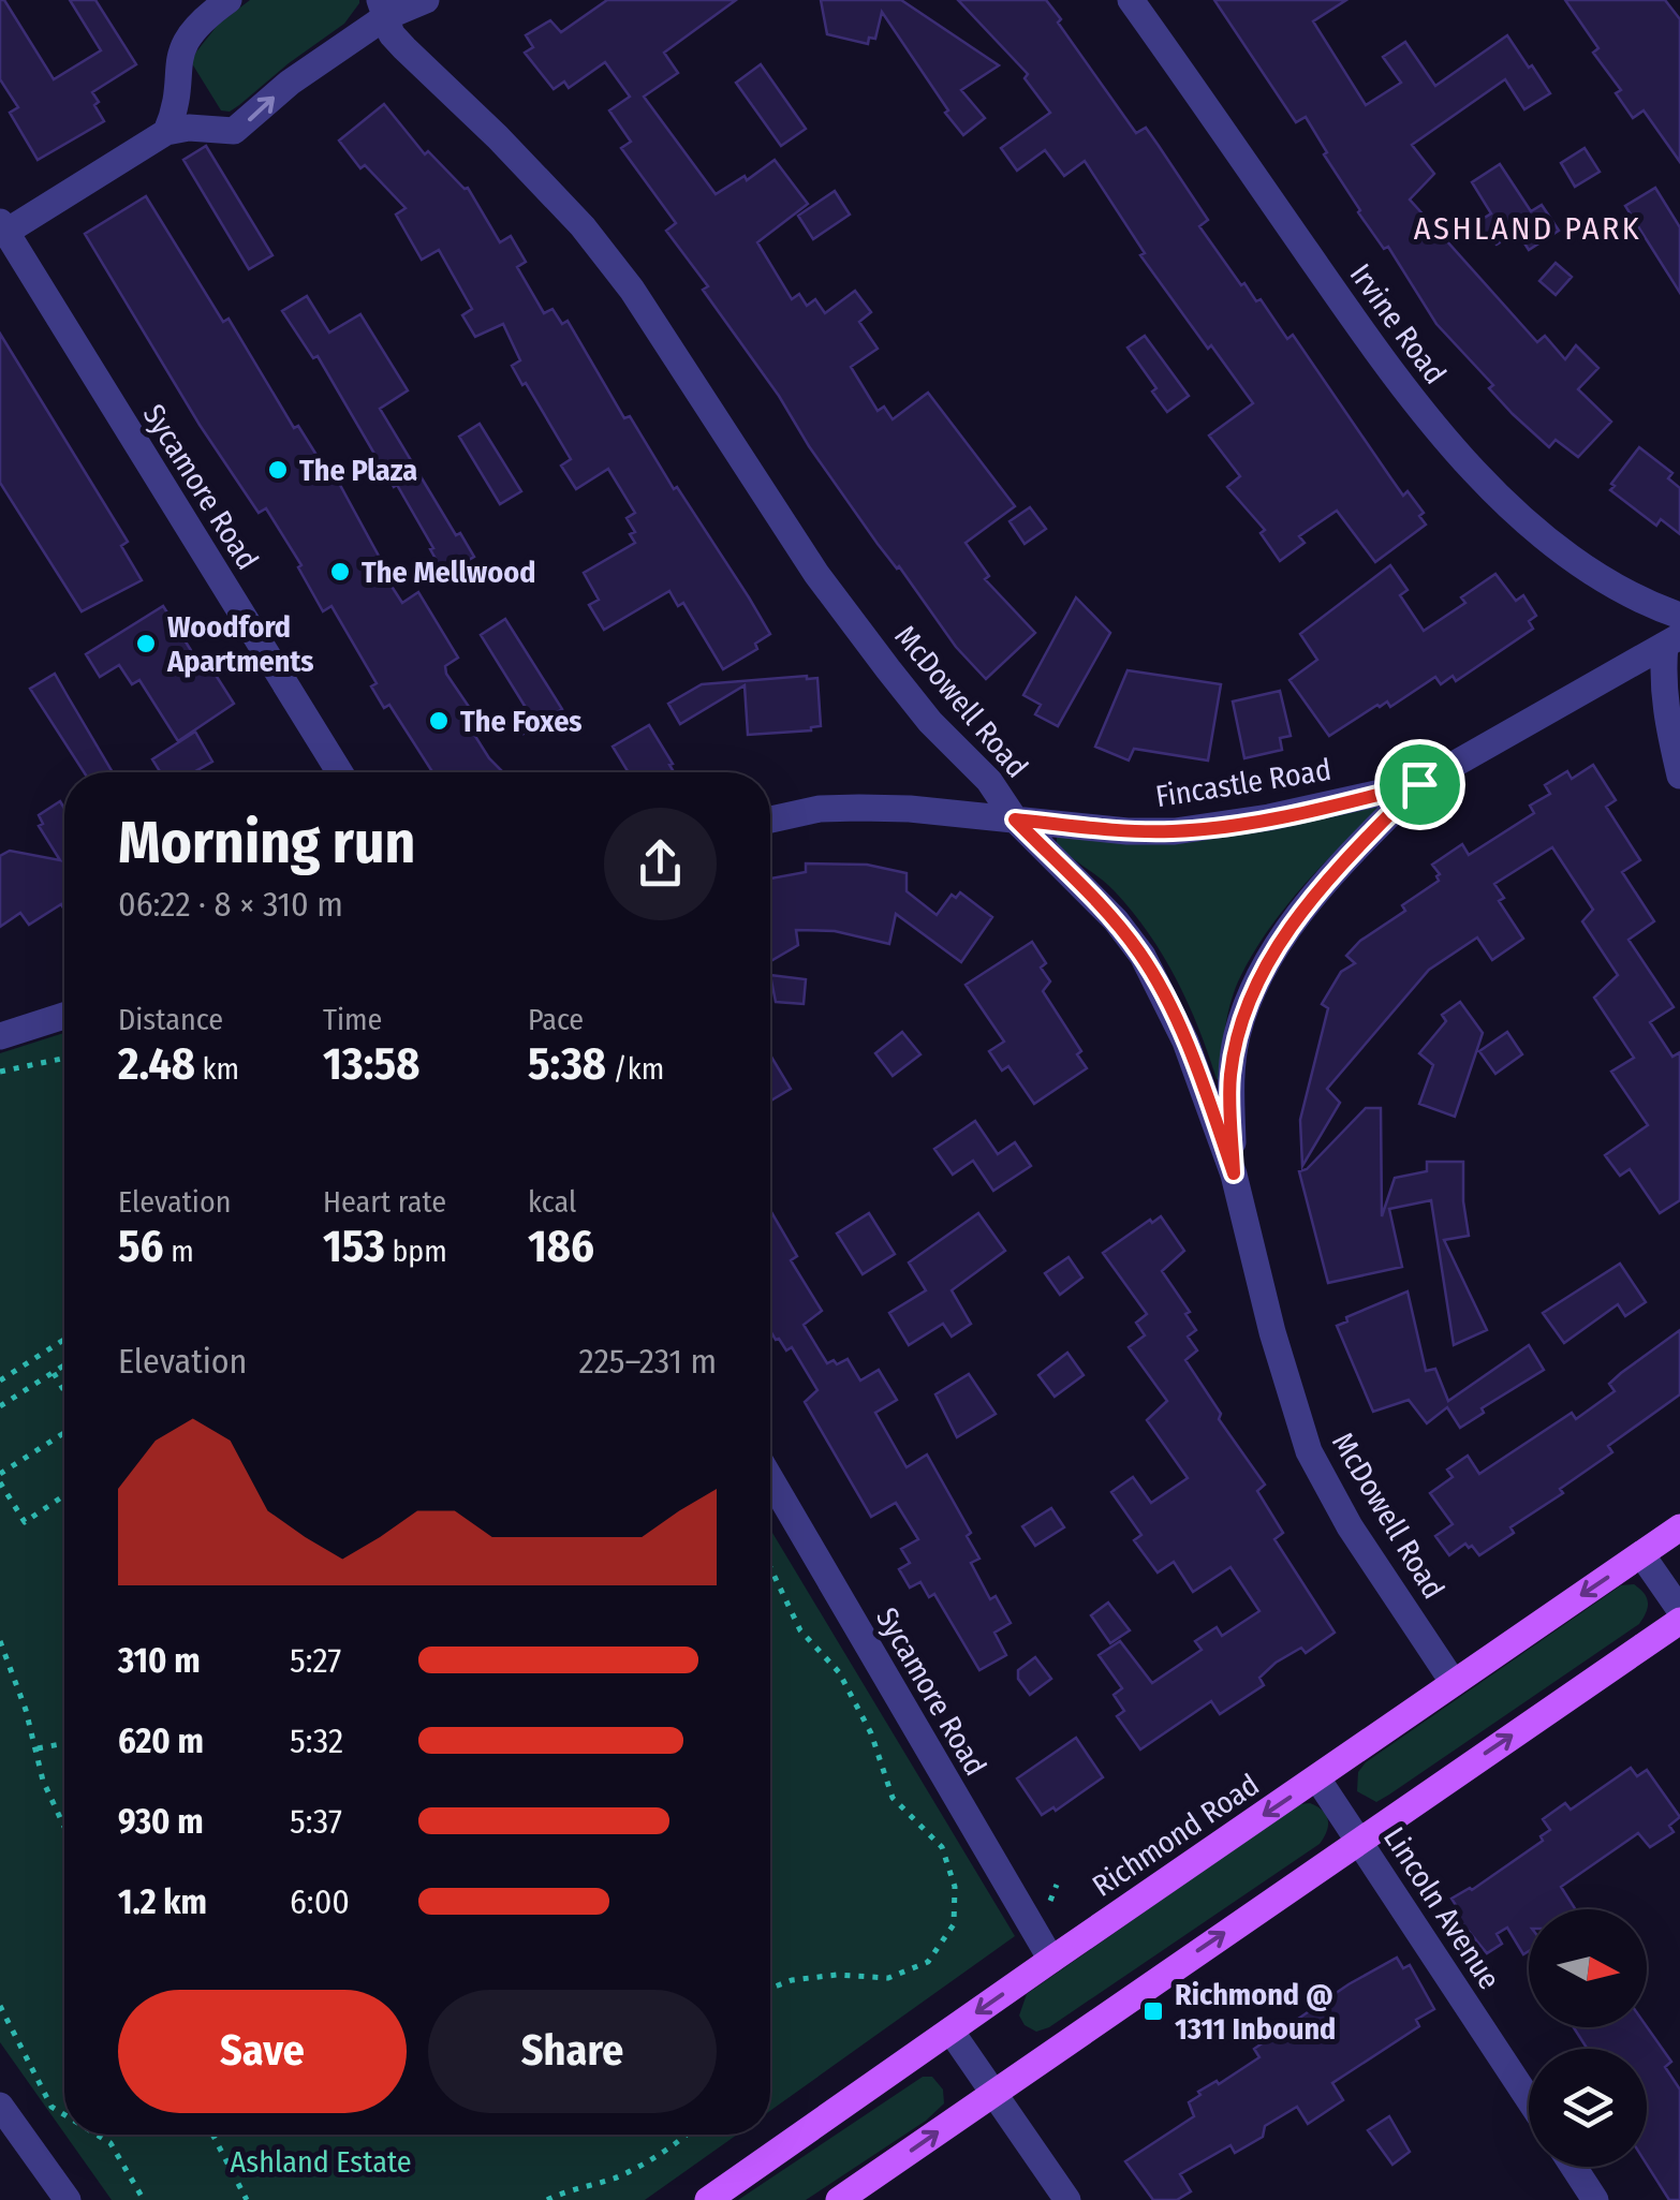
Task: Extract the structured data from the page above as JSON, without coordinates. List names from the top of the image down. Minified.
{"streets":{"main road":["Richmond Road"],"street":["Irvine Road","Sycamore Road","McDowell Road","Fincastle Road","Lincoln Avenue"]},"crossings":[["Sycamore Road","Richmond Road"],["McDowell Road","Fincastle Road"],["McDowell Road","Richmond Road"],["Richmond Road","Lincoln Avenue"]],"districts":["ASHLAND PARK"],"parks":["Ashland Estate"],"places":{"other":["The Plaza","The Mellwood","Woodford Apartments","The Foxes"],"transit":["Richmond @ 1311 Inbound"]},"north":"right","page":{"heading":["Morning run","06:22 · 8 × 310 m"],"stats":[["Distance","2.48 km"],["Time","13:58"],["Pace","5:38 /km"],["Elevation","56 m"],["Heart rate","153 bpm"],["kcal","186"]],"chart":["Elevation","225–231 m"],"list":[{"name":"310 m","note":"5:27"},{"name":"620 m","note":"5:32"},{"name":"930 m","note":"5:37"},{"name":"1.2 km","note":"6:00"}],"buttons":["Save","Share"]}}
